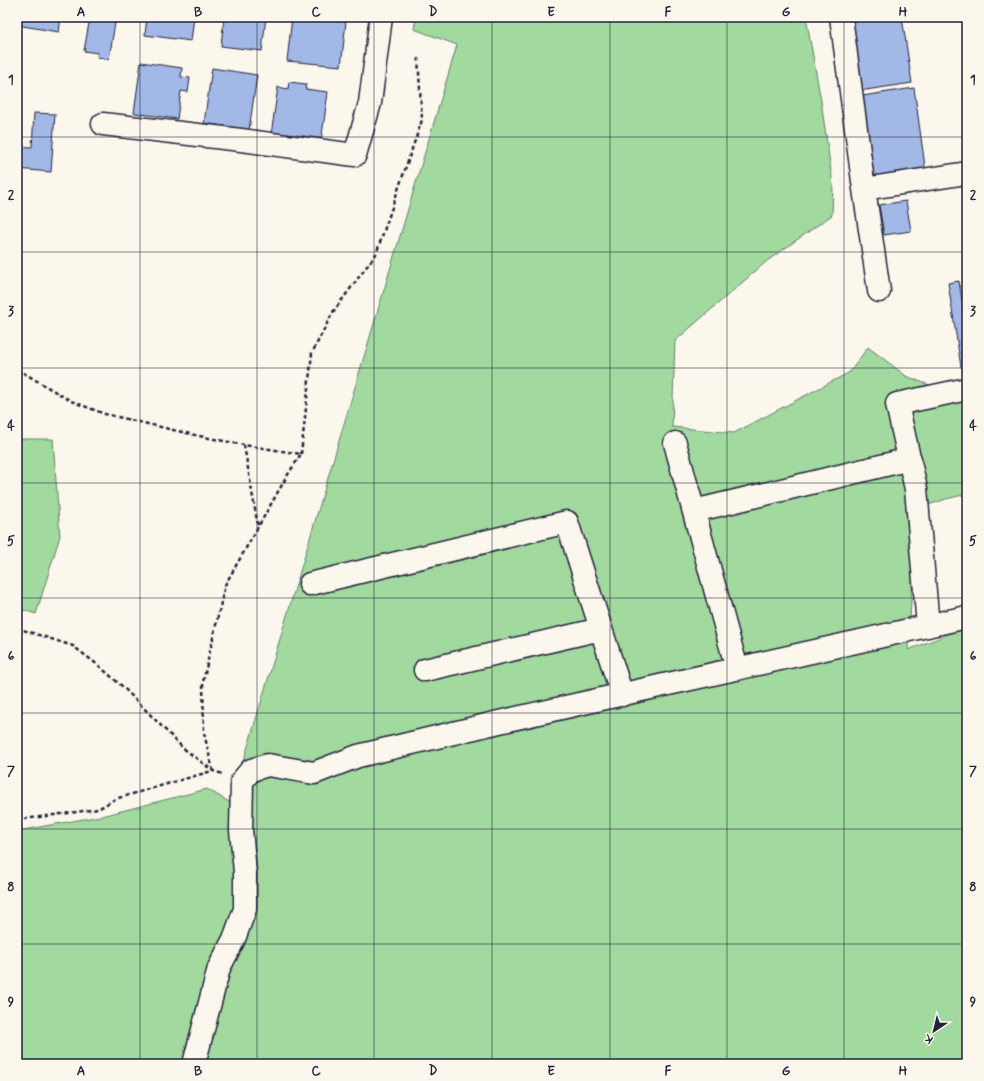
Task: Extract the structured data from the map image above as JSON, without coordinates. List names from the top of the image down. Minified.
{"north":"bottom left","grid":{"columns":["A","B","C","D","E","F","G","H"],"rows":["1","2","3","4","5","6","7","8","9"]}}
